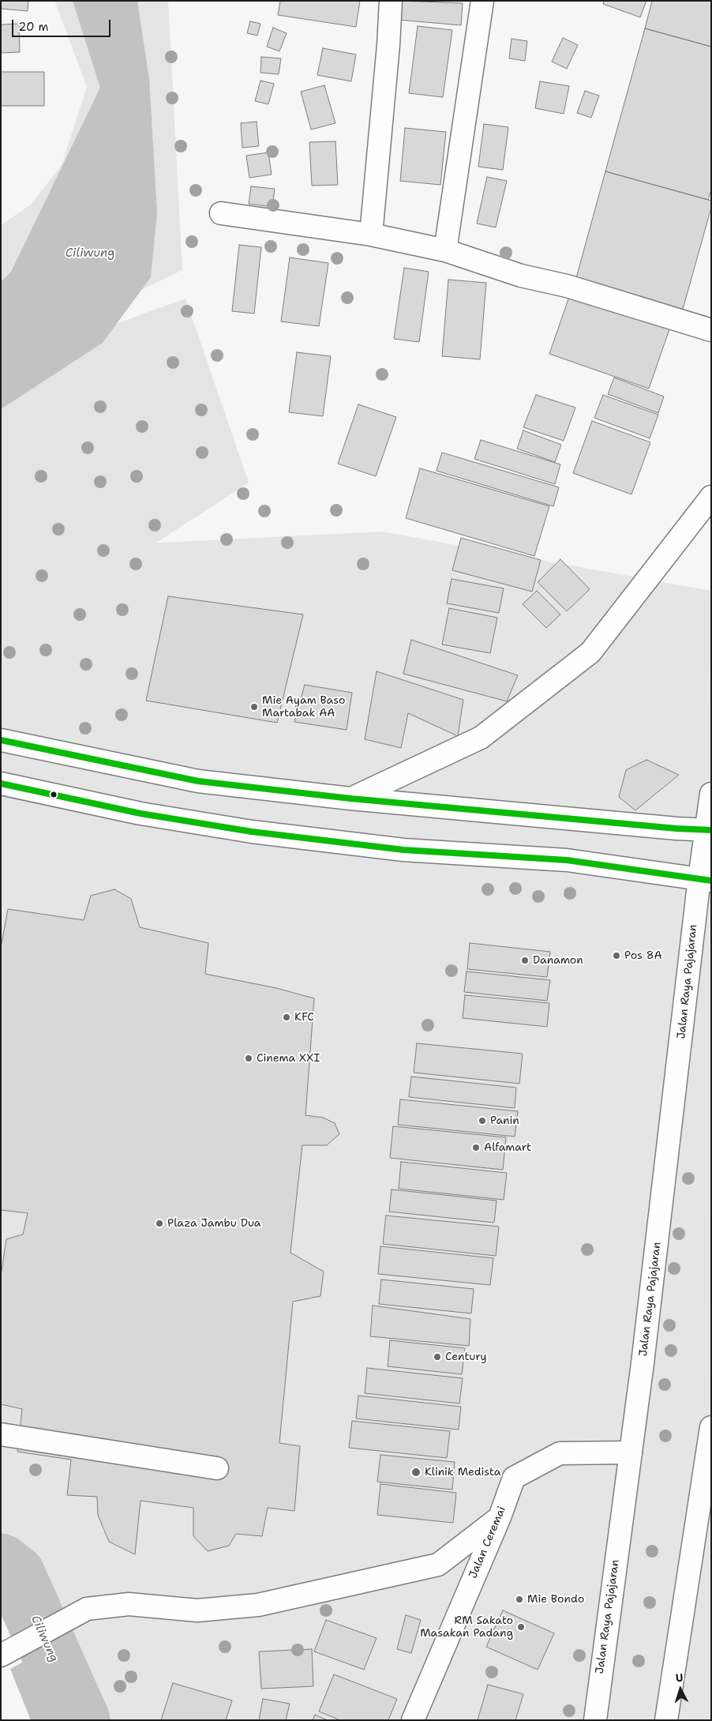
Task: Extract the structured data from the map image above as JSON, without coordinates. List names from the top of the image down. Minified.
{"streets":{"main road":["Jalan Raya Pajajaran","Jalan Ceremai"]},"crossings":[["Jalan Raya Pajajaran","Jalan Ceremai"]],"water":["Ciliwung"],"places":["Mie Ayam Baso Martabak AA","Pos 8A","Danamon","KFC","Cinema XXI","Panin","Alfamart","Plaza Jambu Dua","Century","Klinik Medista","Mie Bondo","RM Sakato Masakan Padang"],"scale_bar":"20 m","north":"top"}
